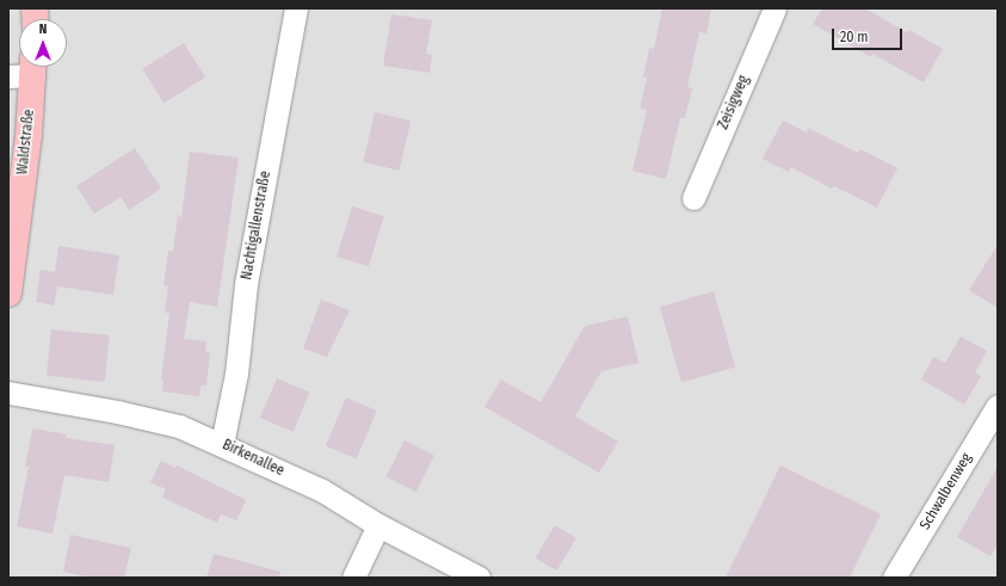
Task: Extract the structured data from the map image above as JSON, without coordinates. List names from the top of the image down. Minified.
{"streets":{"street":["Zeisigweg","Waldstraße","Nachtigallenstraße","Birkenallee","Schwalbenweg"]},"crossings":[["Nachtigallenstraße","Birkenallee"]],"scale_bar":"20 m","north":"top"}
